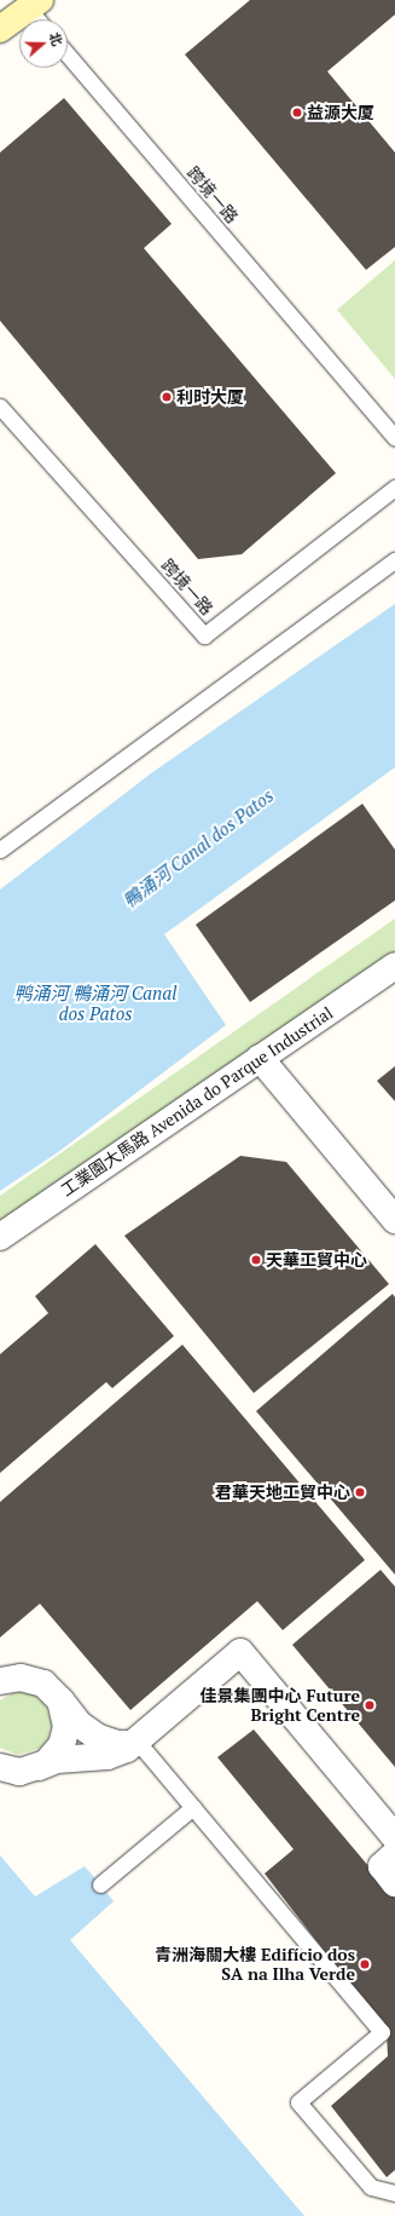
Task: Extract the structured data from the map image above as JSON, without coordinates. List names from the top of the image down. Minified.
{"streets":{"street":["工業園大馬路 Avenida do Parque Industrial"],"lane":["跨境一路"]},"water":["鴨涌河 Canal dos Patos","鸭涌河 鴨涌河 Canal dos Patos"],"places":["益源大厦","利时大厦","天華工貿中心","君華天地工貿中心","佳景集團中心 Future Bright Centre","青洲海關大樓 Edifício dos SA na Ilha Verde"],"north":"right"}
